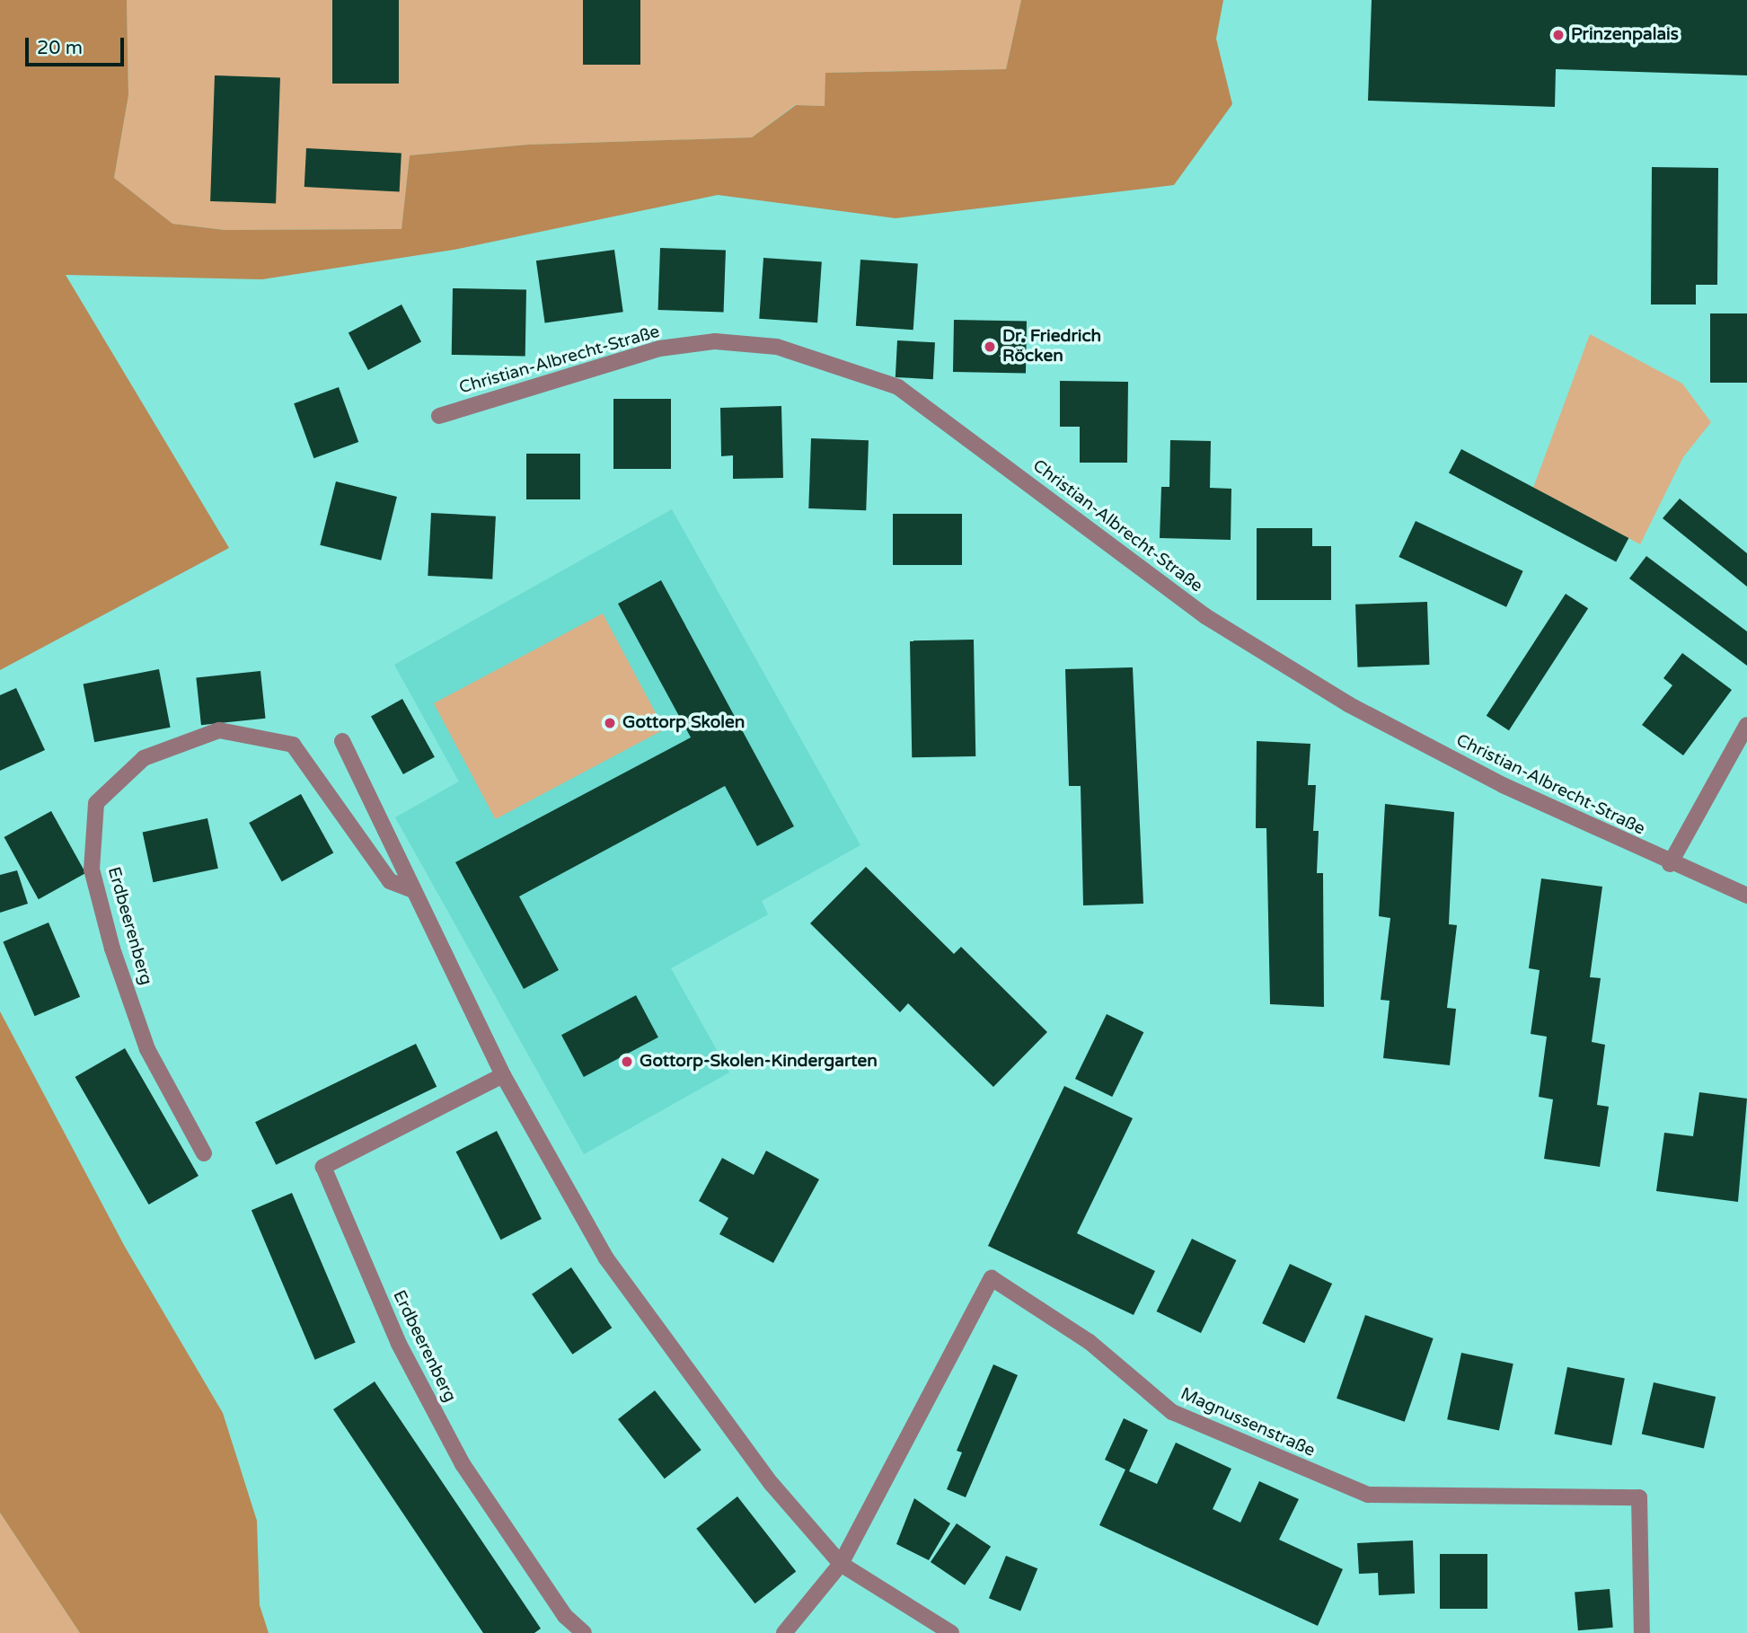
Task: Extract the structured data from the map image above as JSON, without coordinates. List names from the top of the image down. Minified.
{"streets":{"street":["Christian-Albrecht-Straße","Erdbeerenberg","Magnussenstraße"]},"places":["Prinzenpalais","Dr. Friedrich Röcken","Gottorp Skolen","Gottorp-Skolen-Kindergarten"],"scale_bar":"20 m"}
